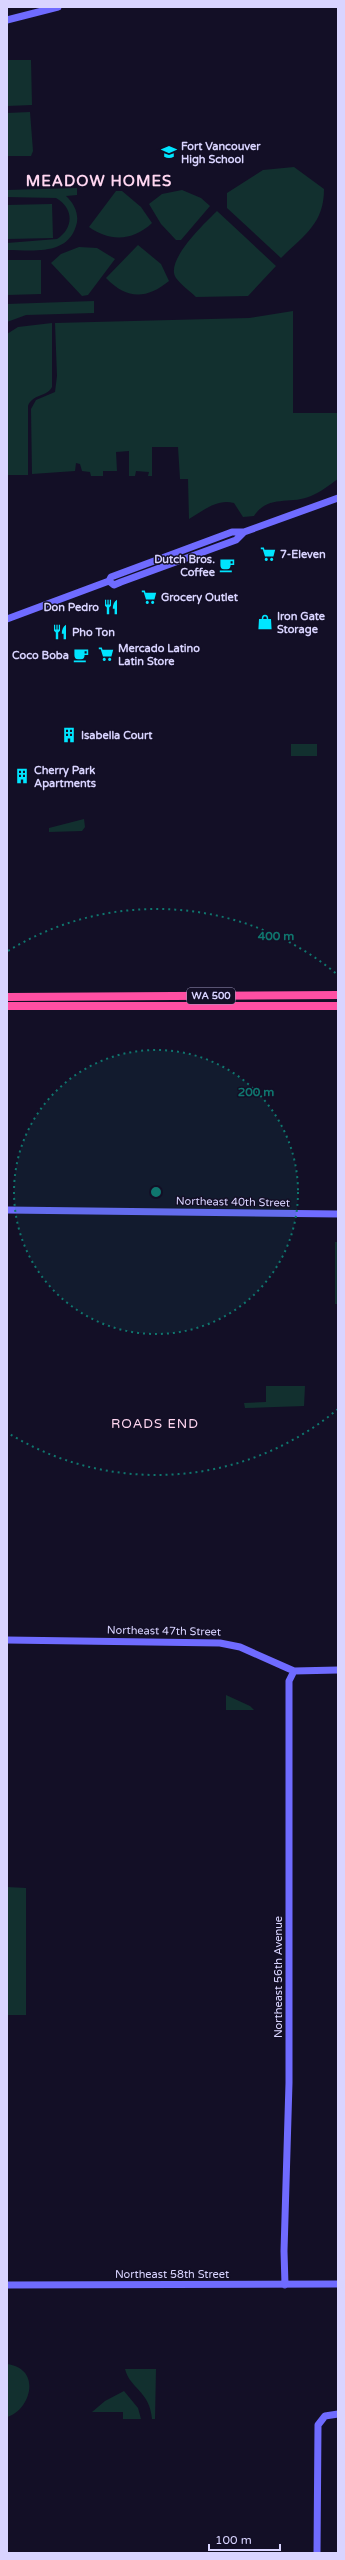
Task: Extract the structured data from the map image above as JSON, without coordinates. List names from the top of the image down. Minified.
{"streets":{"highway":["WA 500"],"street":["Northeast 40th Street","Northeast 47th Street","Northeast 56th Avenue","Northeast 58th Street"]},"crossings":[["Northeast 47th Street","Northeast 56th Avenue"],["Northeast 56th Avenue","Northeast 58th Street"]],"districts":["MEADOW HOMES","ROADS END"],"places":{"school or university":["Fort Vancouver High School"],"supermarket":["7-Eleven","Grocery Outlet","Mercado Latino Latin Store"],"cafe":["Dutch Bros. Coffee","Coco Boba"],"restaurant":["Don Pedro","Pho Ton"],"shop":["Iron Gate Storage"],"building":["Isabella Court","Cherry Park Apartments"]},"scale_bar":"100 m","rings":["400 m","200 m"]}
